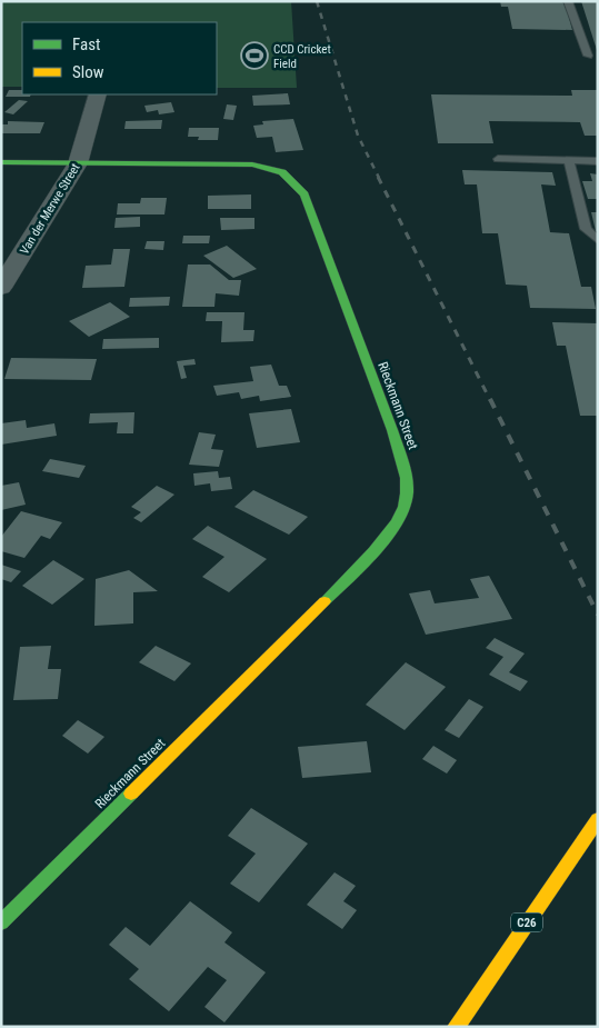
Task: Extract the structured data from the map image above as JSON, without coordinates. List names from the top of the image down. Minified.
{"streets":{"street":["Van der Merwe Street","Rieckmann Street","C26"]},"crossings":[["Van der Merwe Street","Rieckmann Street"]],"places":{"sports":["CCD Cricket Field"]},"legend":["Fast","Slow"]}
